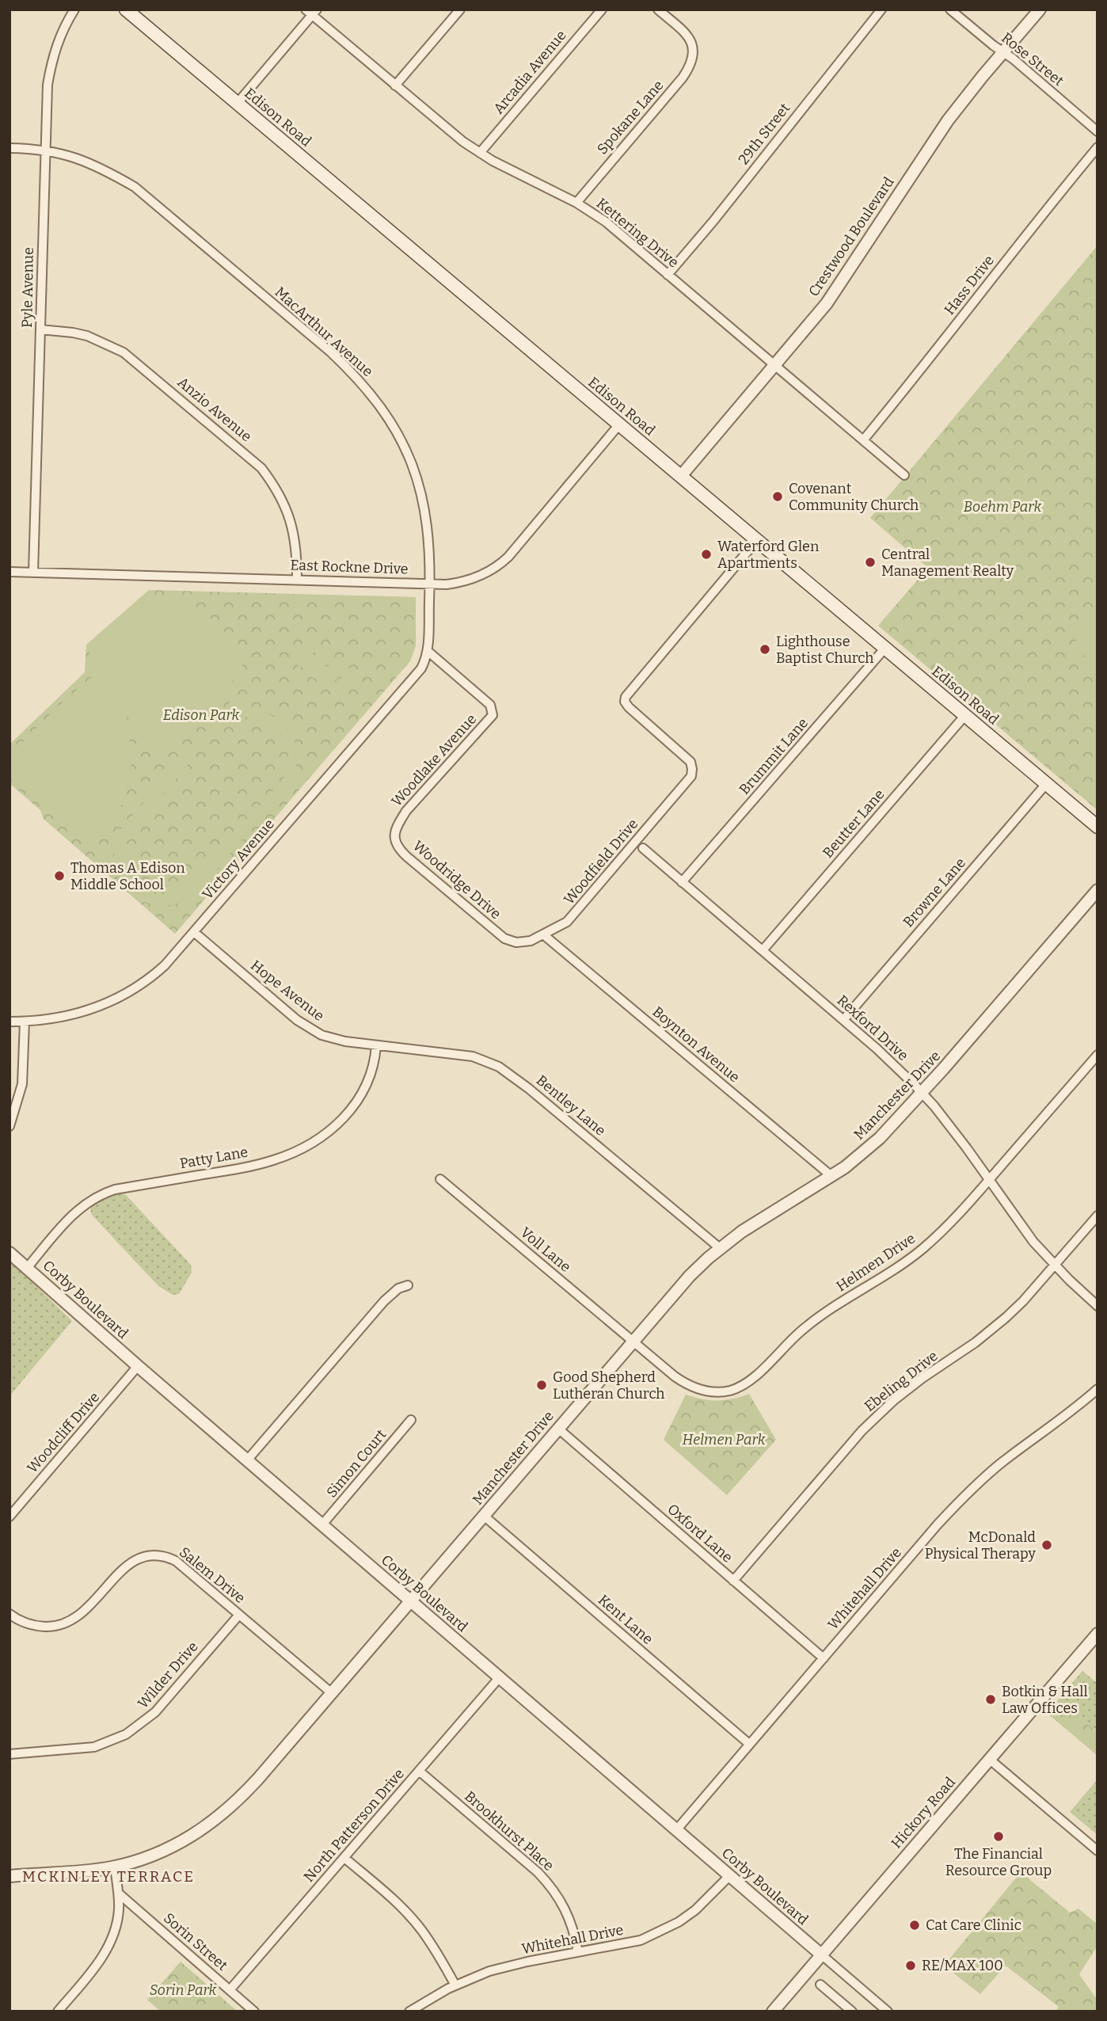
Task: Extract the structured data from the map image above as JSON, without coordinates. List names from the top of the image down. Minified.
{"streets":{"main road":["Edison Road"],"street":["Rose Street","Arcadia Avenue","Spokane Lane","29th Street","Kettering Drive","Crestwood Boulevard","Hass Drive","Pyle Avenue","MacArthur Avenue","Anzio Avenue","East Rockne Drive","Brummit Lane","Woodlake Avenue","Beutter Lane","Victory Avenue","Woodfield Drive","Woodridge Drive","Browne Lane","Hope Avenue","Rexford Drive","Boynton Avenue","Manchester Drive","Bentley Lane","Patty Lane","Voll Lane","Helmen Drive","Corby Boulevard","Ebeling Drive","Woodcliff Drive","Simon Court","Oxford Lane","Salem Drive","Whitehall Drive","Kent Lane","Wilder Drive","Hickory Road","North Patterson Drive","Brookhurst Place","Sorin Street"]},"crossings":[["Rose Street","Crestwood Boulevard"],["Arcadia Avenue","Kettering Drive"],["Edison Road","Crestwood Boulevard"],["Edison Road","East Rockne Drive"],["Edison Road","Brummit Lane"],["Edison Road","Beutter Lane"],["Edison Road","Woodfield Drive"],["Edison Road","Browne Lane"],["Spokane Lane","Kettering Drive"],["29th Street","Kettering Drive"],["Kettering Drive","Crestwood Boulevard"],["Kettering Drive","Hass Drive"],["Pyle Avenue","MacArthur Avenue"],["Pyle Avenue","Anzio Avenue"],["Pyle Avenue","East Rockne Drive"],["MacArthur Avenue","East Rockne Drive"],["MacArthur Avenue","Woodlake Avenue"],["MacArthur Avenue","Victory Avenue"],["Anzio Avenue","East Rockne Drive"],["Brummit Lane","Rexford Drive"],["Woodlake Avenue","Victory Avenue"],["Woodlake Avenue","Woodridge Drive"],["Beutter Lane","Rexford Drive"],["Victory Avenue","Hope Avenue"],["Woodfield Drive","Woodridge Drive"],["Woodfield Drive","Boynton Avenue"],["Browne Lane","Rexford Drive"],["Hope Avenue","Bentley Lane"],["Hope Avenue","Patty Lane"],["Rexford Drive","Manchester Drive"],["Rexford Drive","Helmen Drive"],["Rexford Drive","Ebeling Drive"],["Boynton Avenue","Manchester Drive"],["Manchester Drive","Bentley Lane"],["Manchester Drive","Voll Lane"],["Manchester Drive","Helmen Drive"],["Manchester Drive","Corby Boulevard"],["Manchester Drive","Oxford Lane"],["Manchester Drive","Salem Drive"],["Manchester Drive","Kent Lane"],["Bentley Lane","Patty Lane"],["Patty Lane","Corby Boulevard"],["Voll Lane","Helmen Drive"],["Corby Boulevard","Woodcliff Drive"],["Corby Boulevard","Simon Court"],["Corby Boulevard","Whitehall Drive"],["Corby Boulevard","Hickory Road"],["Corby Boulevard","North Patterson Drive"],["Ebeling Drive","Oxford Lane"],["Oxford Lane","Whitehall Drive"],["Salem Drive","Wilder Drive"],["Whitehall Drive","Kent Lane"],["Whitehall Drive","Brookhurst Place"],["North Patterson Drive","Brookhurst Place"],["North Patterson Drive","Sorin Street"]],"districts":["MCKINLEY TERRACE"],"parks":["Boehm Park","Edison Park","Helmen Park","Sorin Park"],"places":["Covenant Community Church","Waterford Glen Apartments","Central Management Realty","Lighthouse Baptist Church","Thomas A Edison Middle School","Good Shepherd Lutheran Church","McDonald Physical Therapy","Botkin & Hall Law Offices","The Financial Resource Group","Cat Care Clinic","RE/MAX 100"]}
